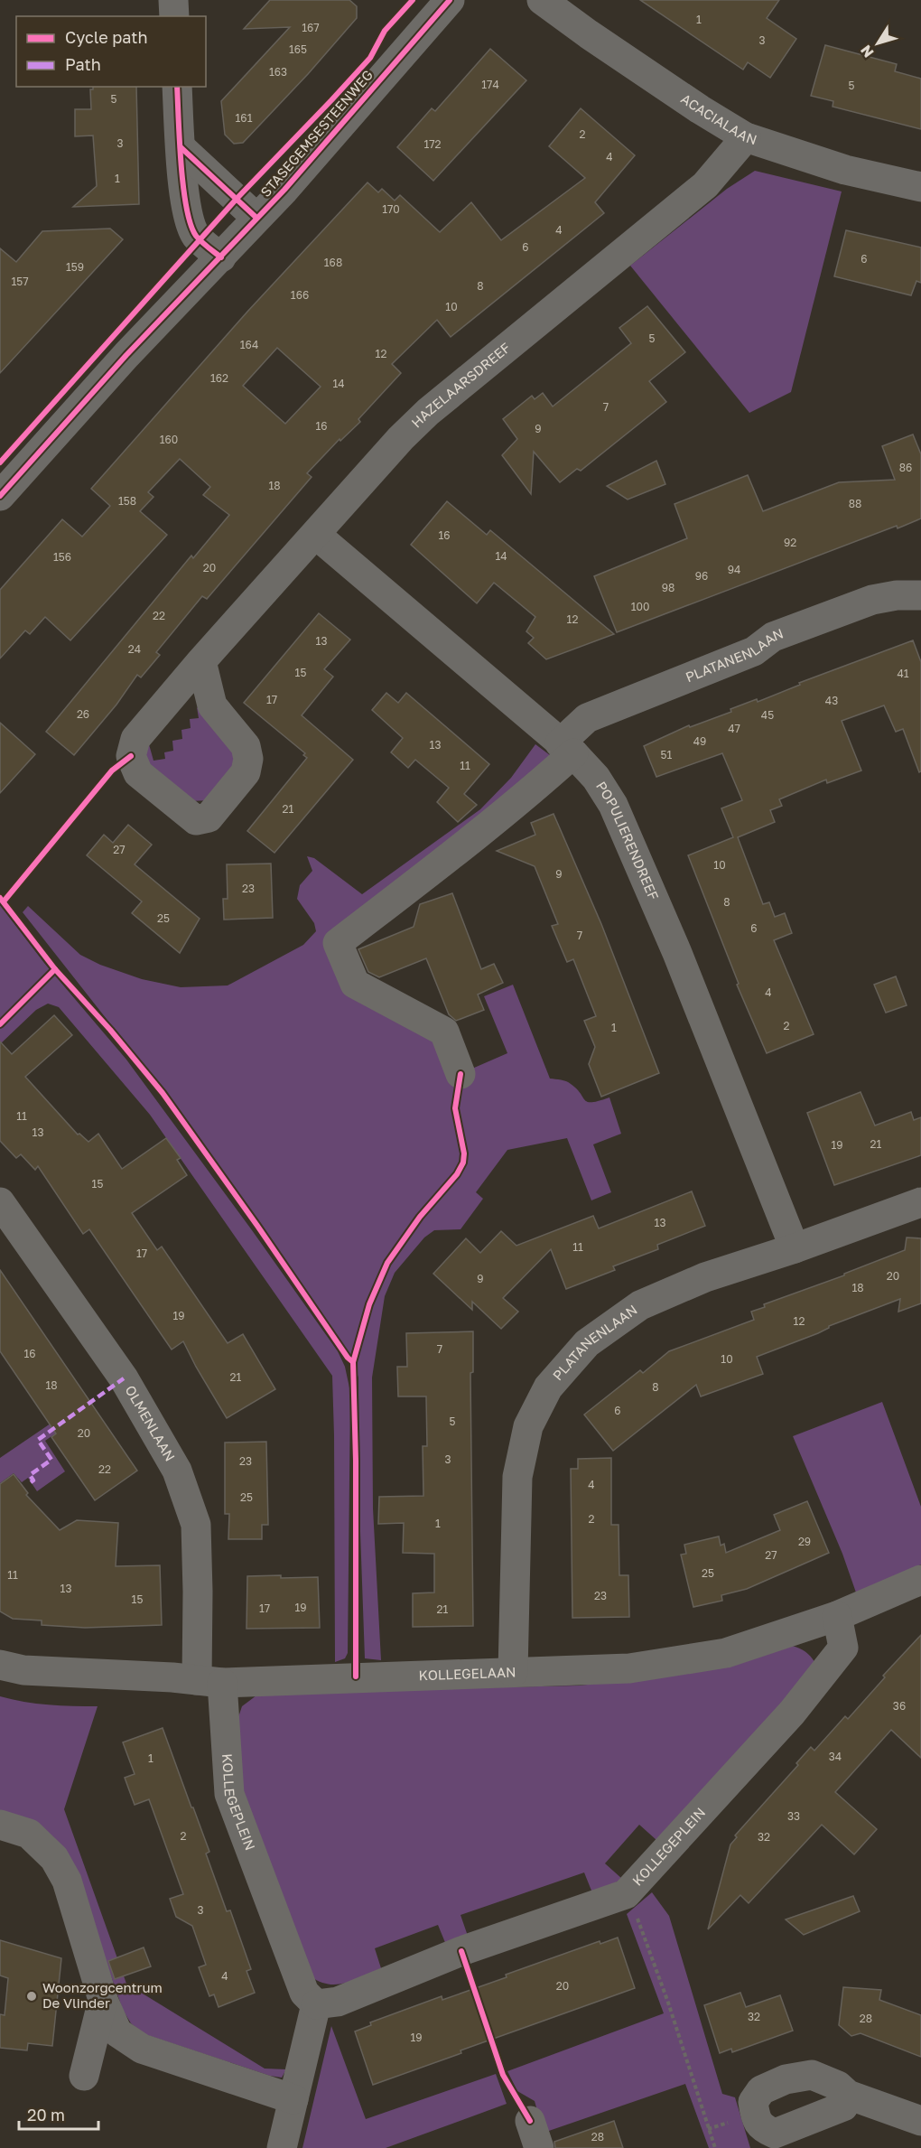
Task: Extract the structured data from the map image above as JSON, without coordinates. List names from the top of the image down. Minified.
{"streets":{"street":["ACACIALAAN","STASEGEMSESTEENWEG","HAZELAARSDREEF","PLATANENLAAN","POPULIERENDREEF","OLMENLAAN","KOLLEGELAAN","KOLLEGEPLEIN"]},"crossings":[["ACACIALAAN","HAZELAARSDREEF"],["HAZELAARSDREEF","POPULIERENDREEF"],["PLATANENLAAN","POPULIERENDREEF"],["PLATANENLAAN","KOLLEGELAAN"],["OLMENLAAN","KOLLEGELAAN"],["OLMENLAAN","KOLLEGEPLEIN"],["KOLLEGELAAN","KOLLEGEPLEIN"]],"places":["Woonzorgcentrum De Vlinder"],"house_numbers":["1","167","3","165","163","174","5","5","161","2","3","172","4","1","170","4","6","6","168","159","157","8","166","10","5","164","12","162","14","7","16","9","160","86","18","158","88","16","92","14","156","20","94","96","98","100","22","12","13","24","15","41","17","43","26","45","47","49","13","51","11","21","27","10","9","23","8","25","6","7","4","2","1","11","13","21","19","15","13","11","17","20","9","18","19","12","7","16","10","21","18","8","6","5","20","3","23","22","4","25","2","1","29","27","25","11","13","23","15","19","17","21","36","34","1","33","2","32","3","4","20","32","28","19","28"],"legend":["Cycle path","Path"],"scale_bar":"20 m","north":"bottom left"}
